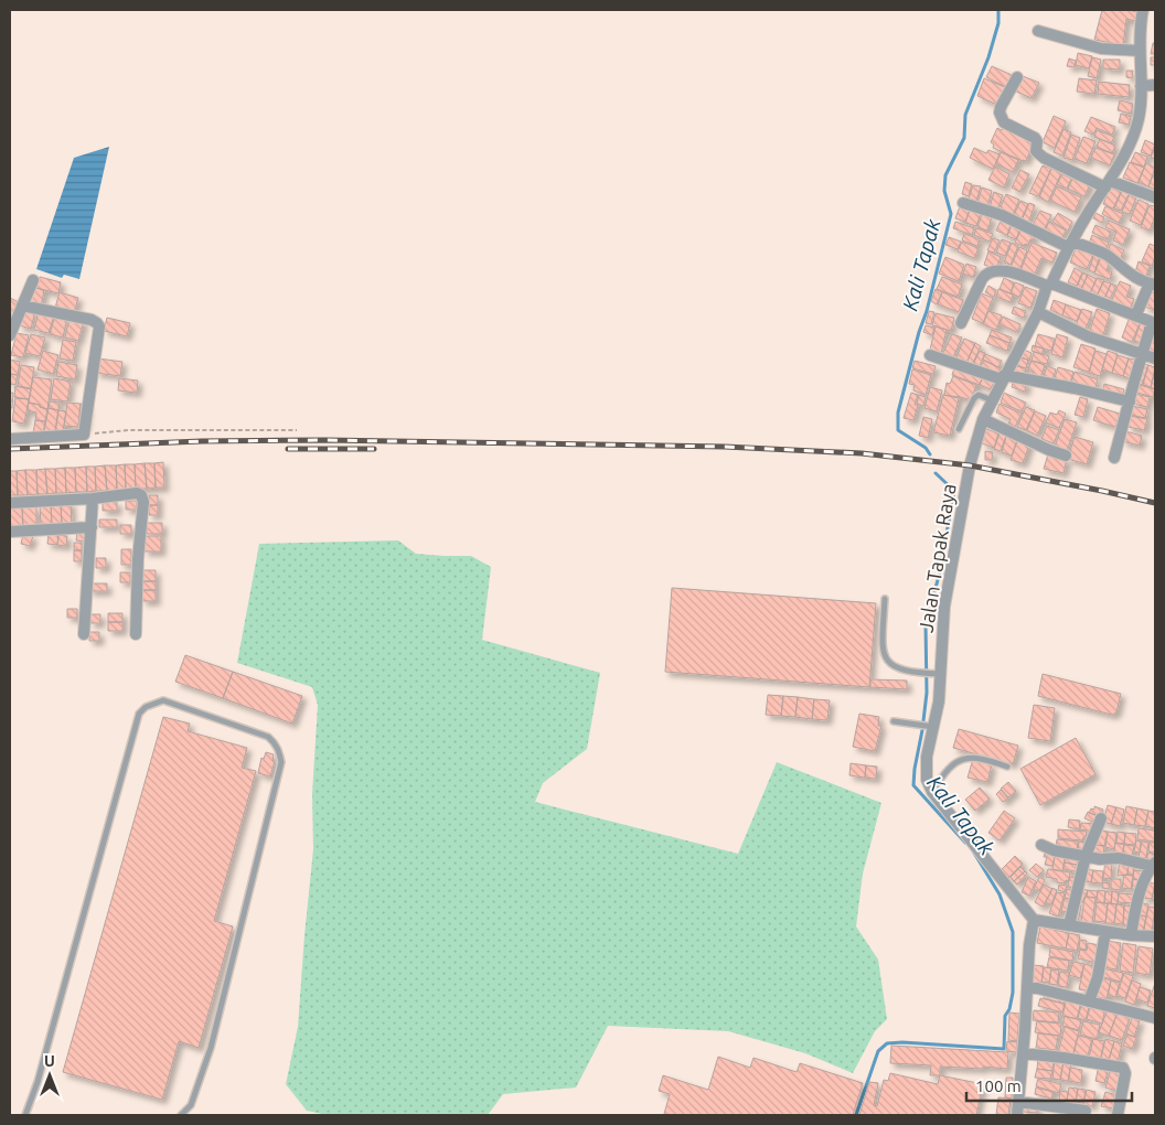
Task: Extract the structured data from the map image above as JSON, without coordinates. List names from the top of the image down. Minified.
{"streets":{"street":["Jalan Tapak Raya"]},"water":["Kali Tapak"],"scale_bar":"100 m","north":"top"}
